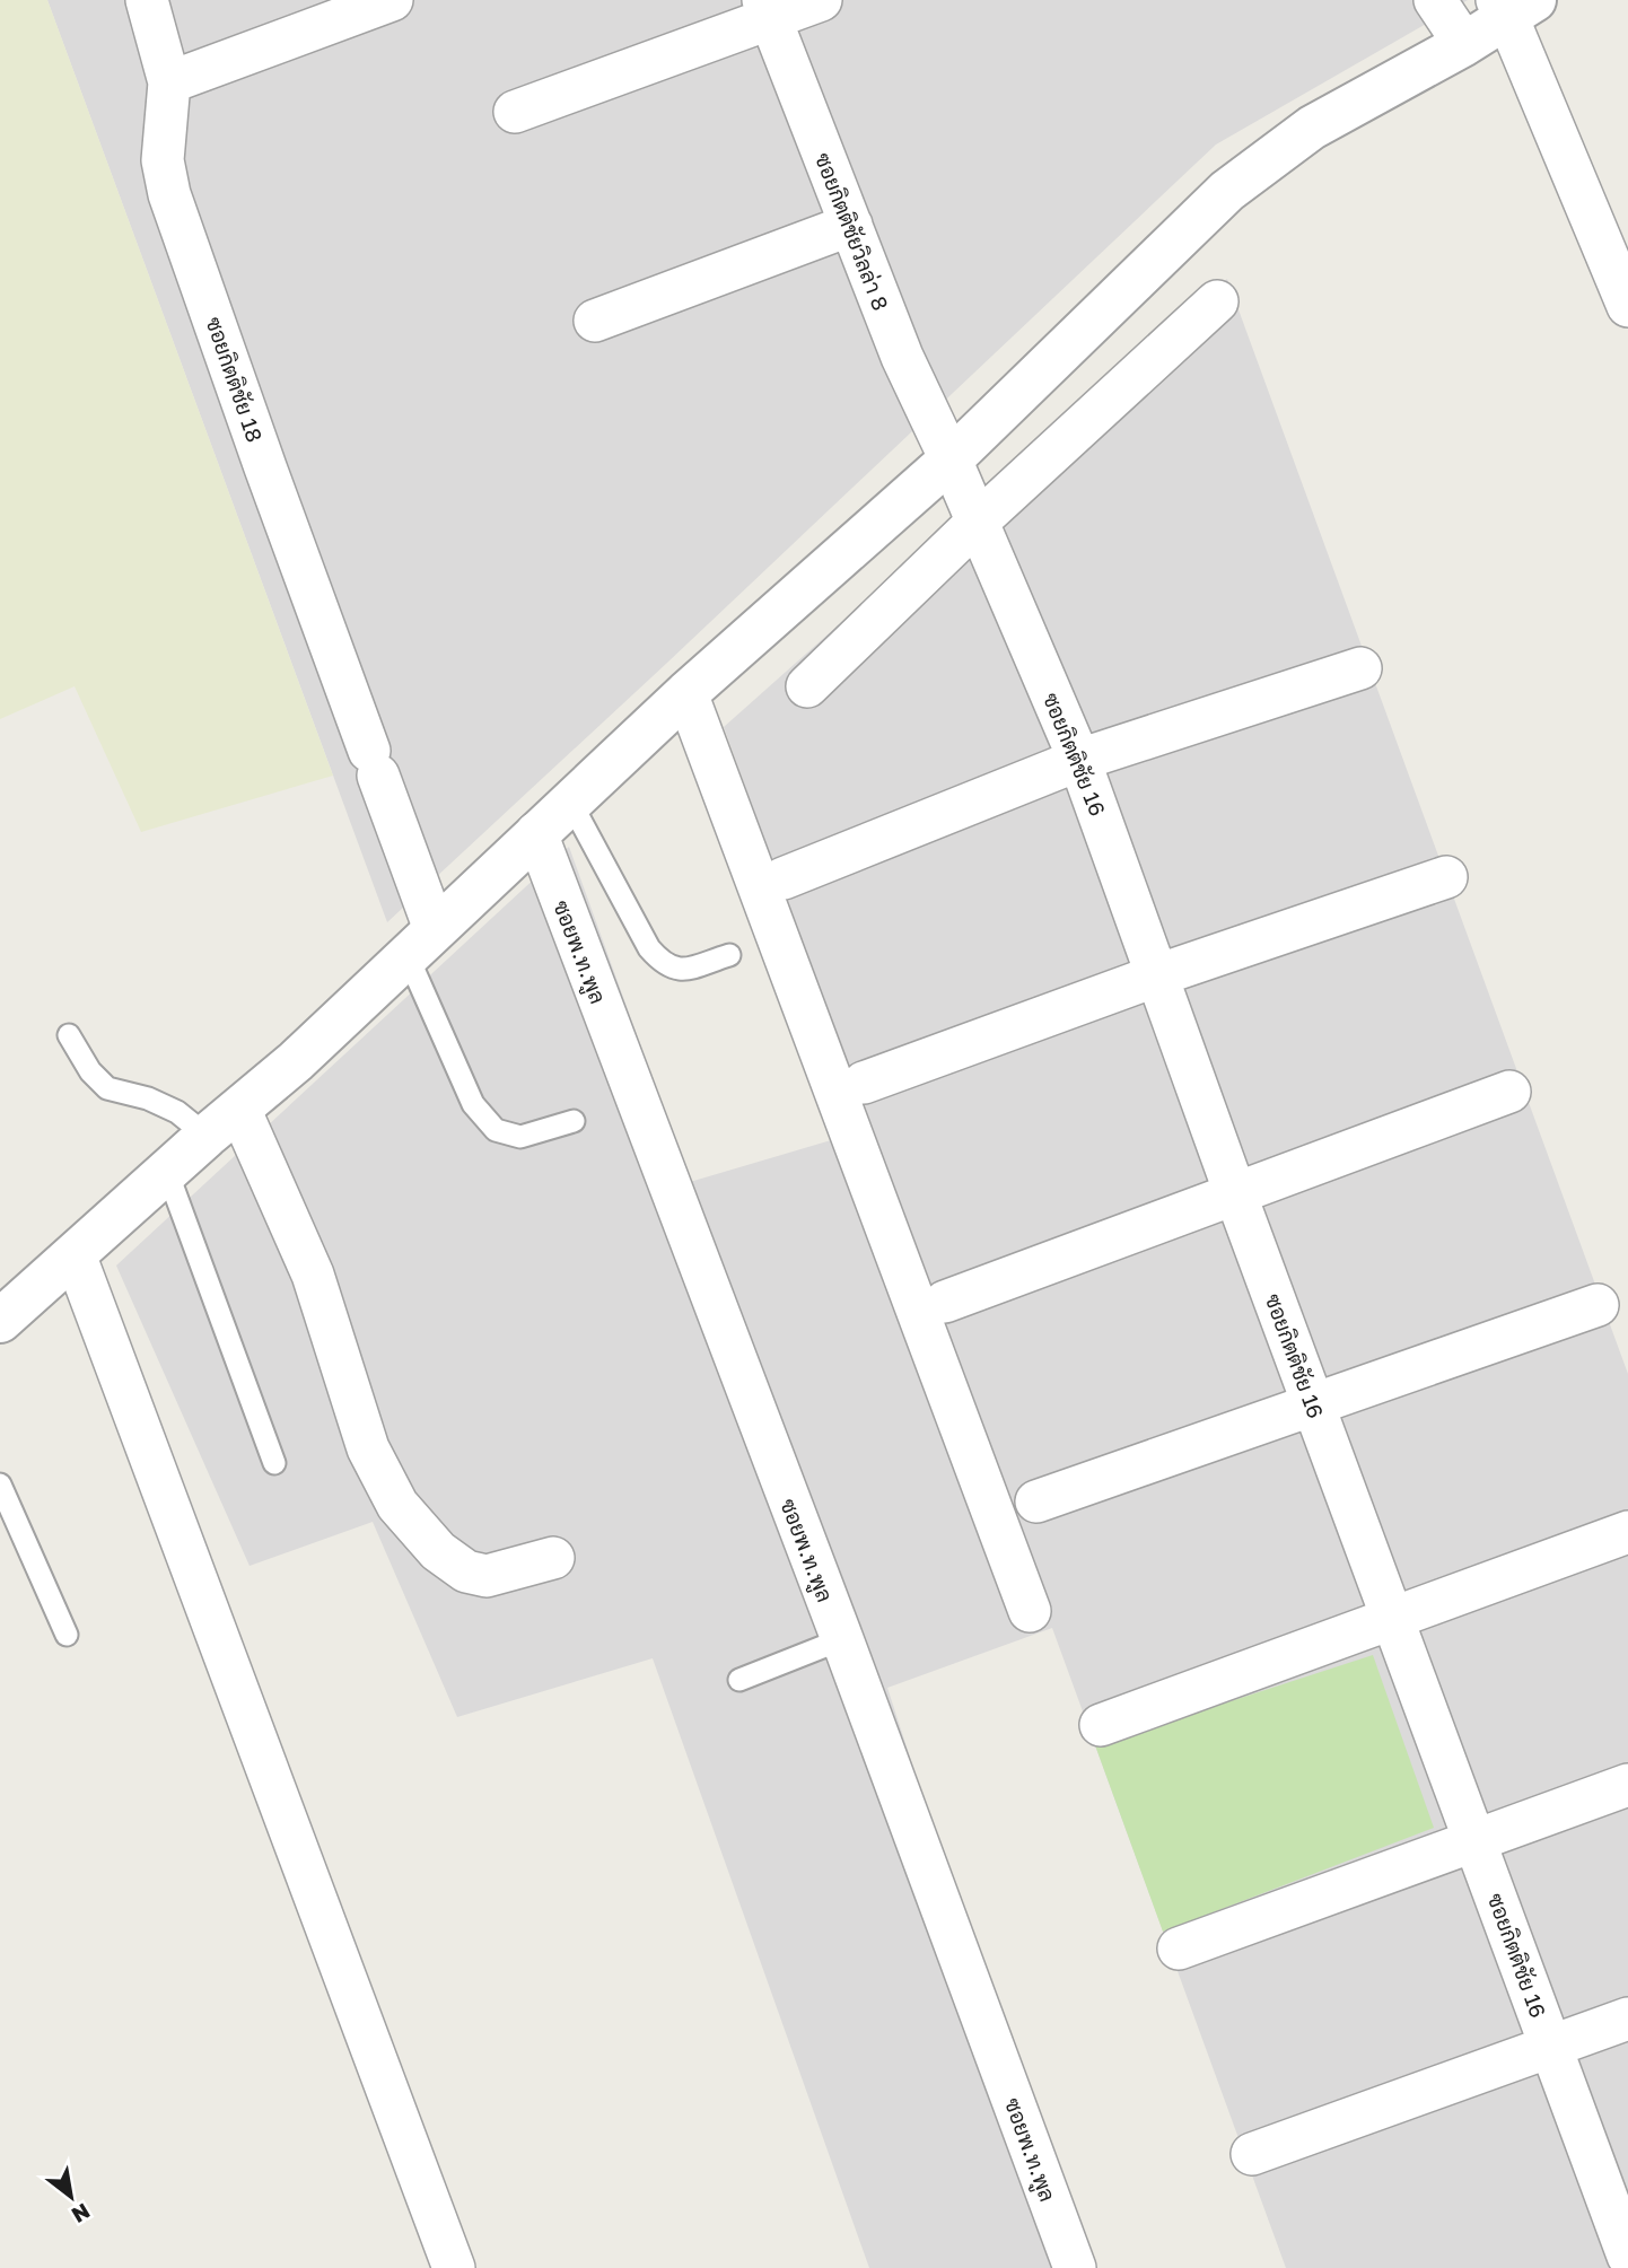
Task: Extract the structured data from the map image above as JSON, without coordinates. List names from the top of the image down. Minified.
{"streets":{"street":["ซอยกิตติชัยวิลล่า 8","ซอยกิตติชัย 18","ซอยกิตติชัย 16","ซอยพ.ท.พูล"]},"crossings":[["ซอยกิตติชัยวิลล่า 8","ซอยกิตติชัย 16"]],"north":"bottom right"}
